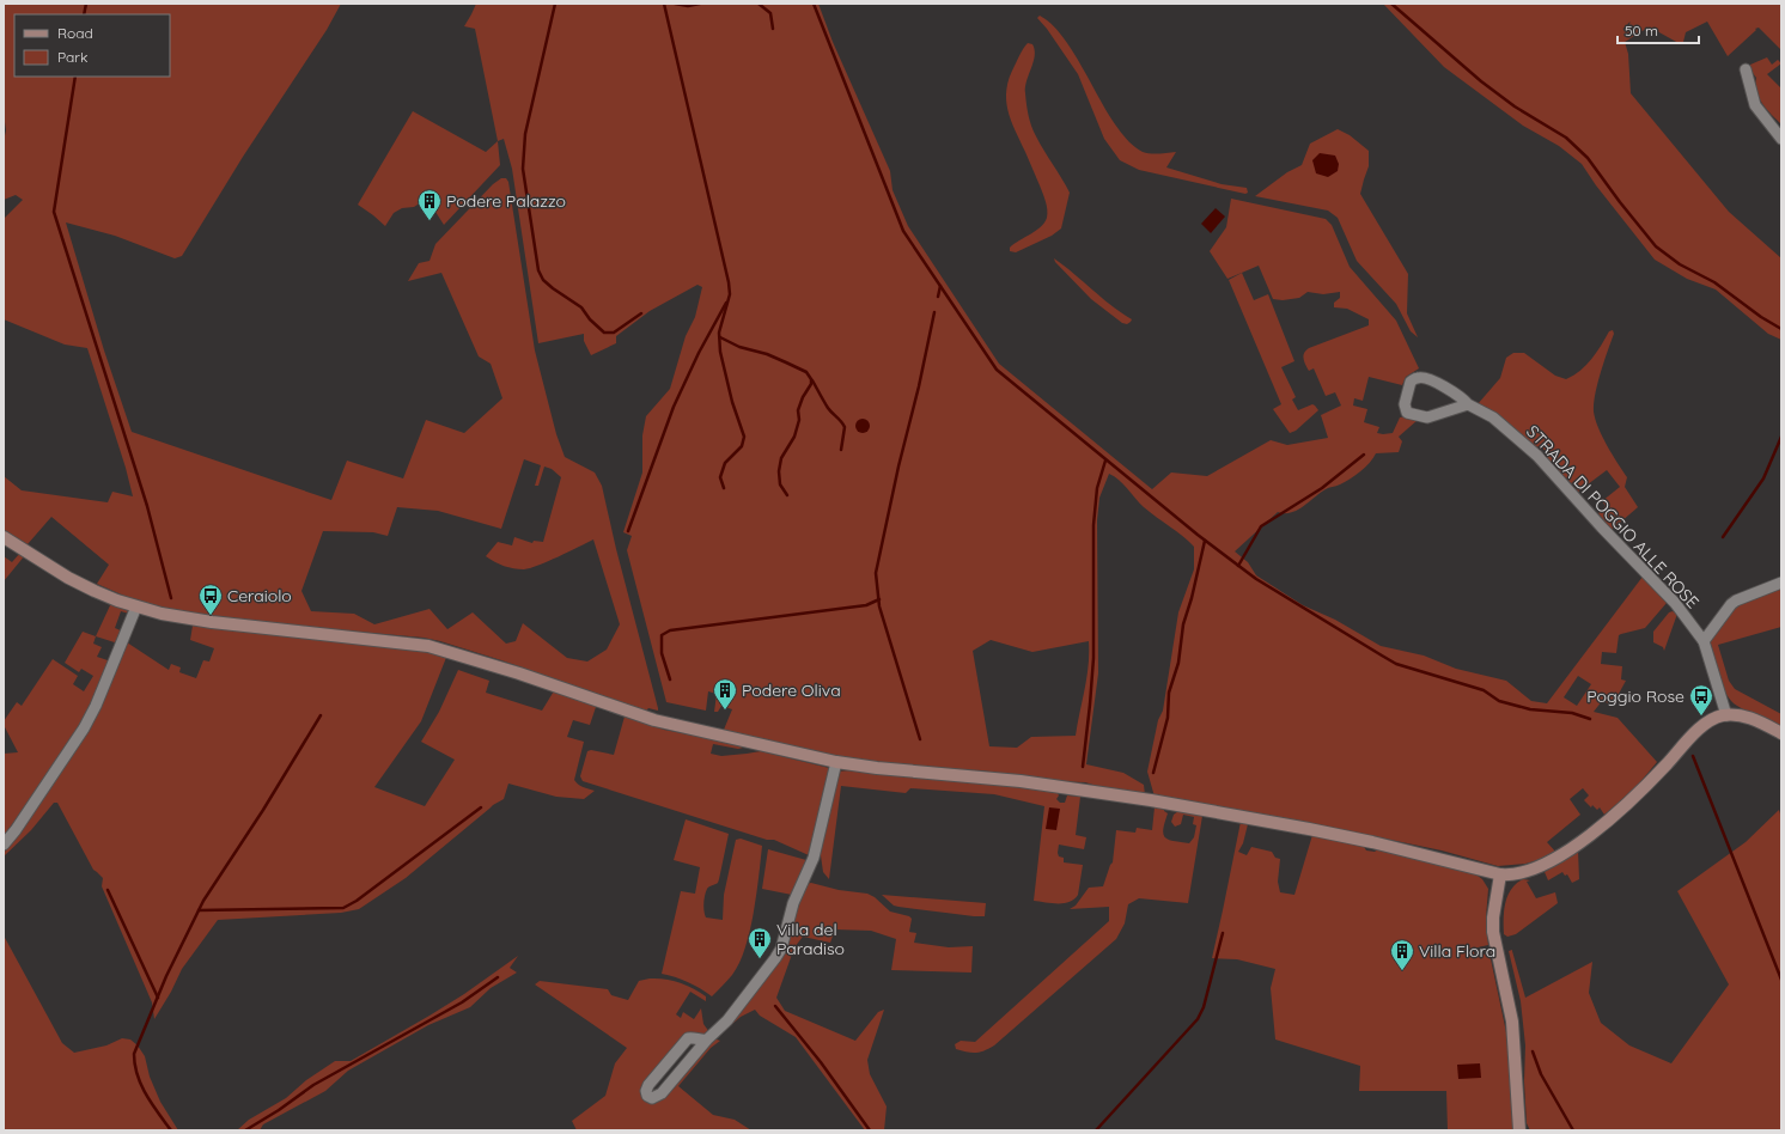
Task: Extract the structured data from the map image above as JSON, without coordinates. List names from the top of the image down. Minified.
{"streets":{"street":["STRADA DI POGGIO ALLE ROSE"]},"places":{"building":["Podere Palazzo","Podere Oliva","Villa del Paradiso","Villa Flora"],"bus stop":["Ceraiolo","Poggio Rose"]},"legend":["Road","Park"],"scale_bar":"50 m"}
